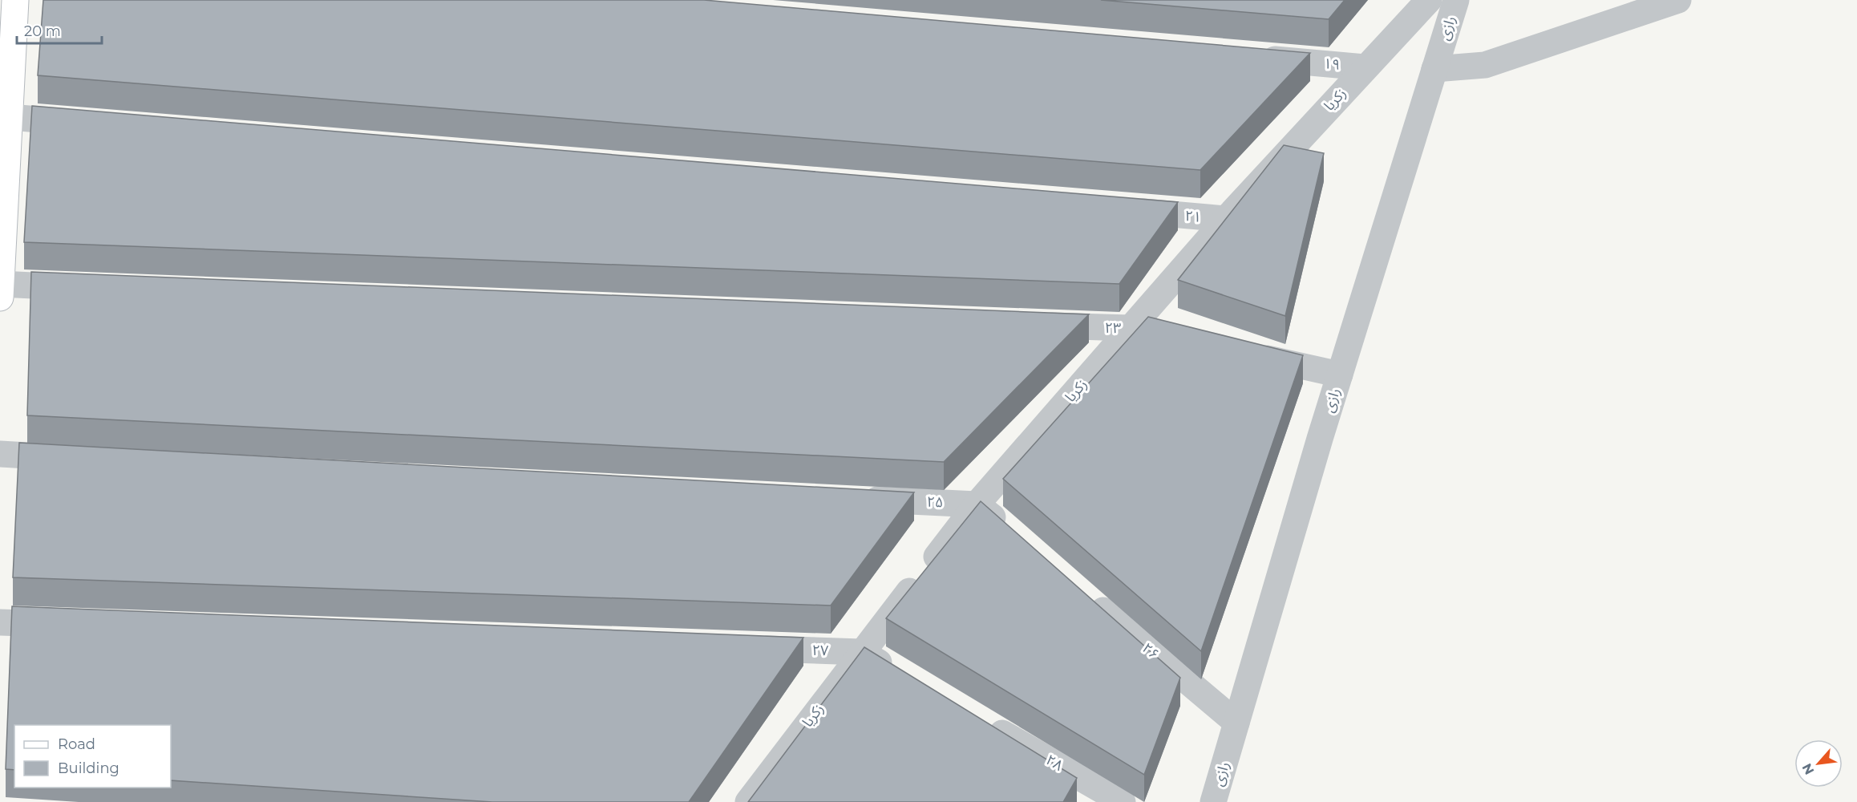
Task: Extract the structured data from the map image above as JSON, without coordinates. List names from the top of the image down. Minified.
{"streets":{"street":["رازی","۱۹","زکریا","۲۱","۲۳","۲۵","۲۷","۲۶","۲۸"]},"crossings":[["رازی","۲۶"],["۱۹","زکریا"],["زکریا","۲۱"],["زکریا","۲۳"],["زکریا","۲۵"],["زکریا","۲۷"]],"legend":["Road","Building"],"scale_bar":"20 m","north":"bottom left"}
